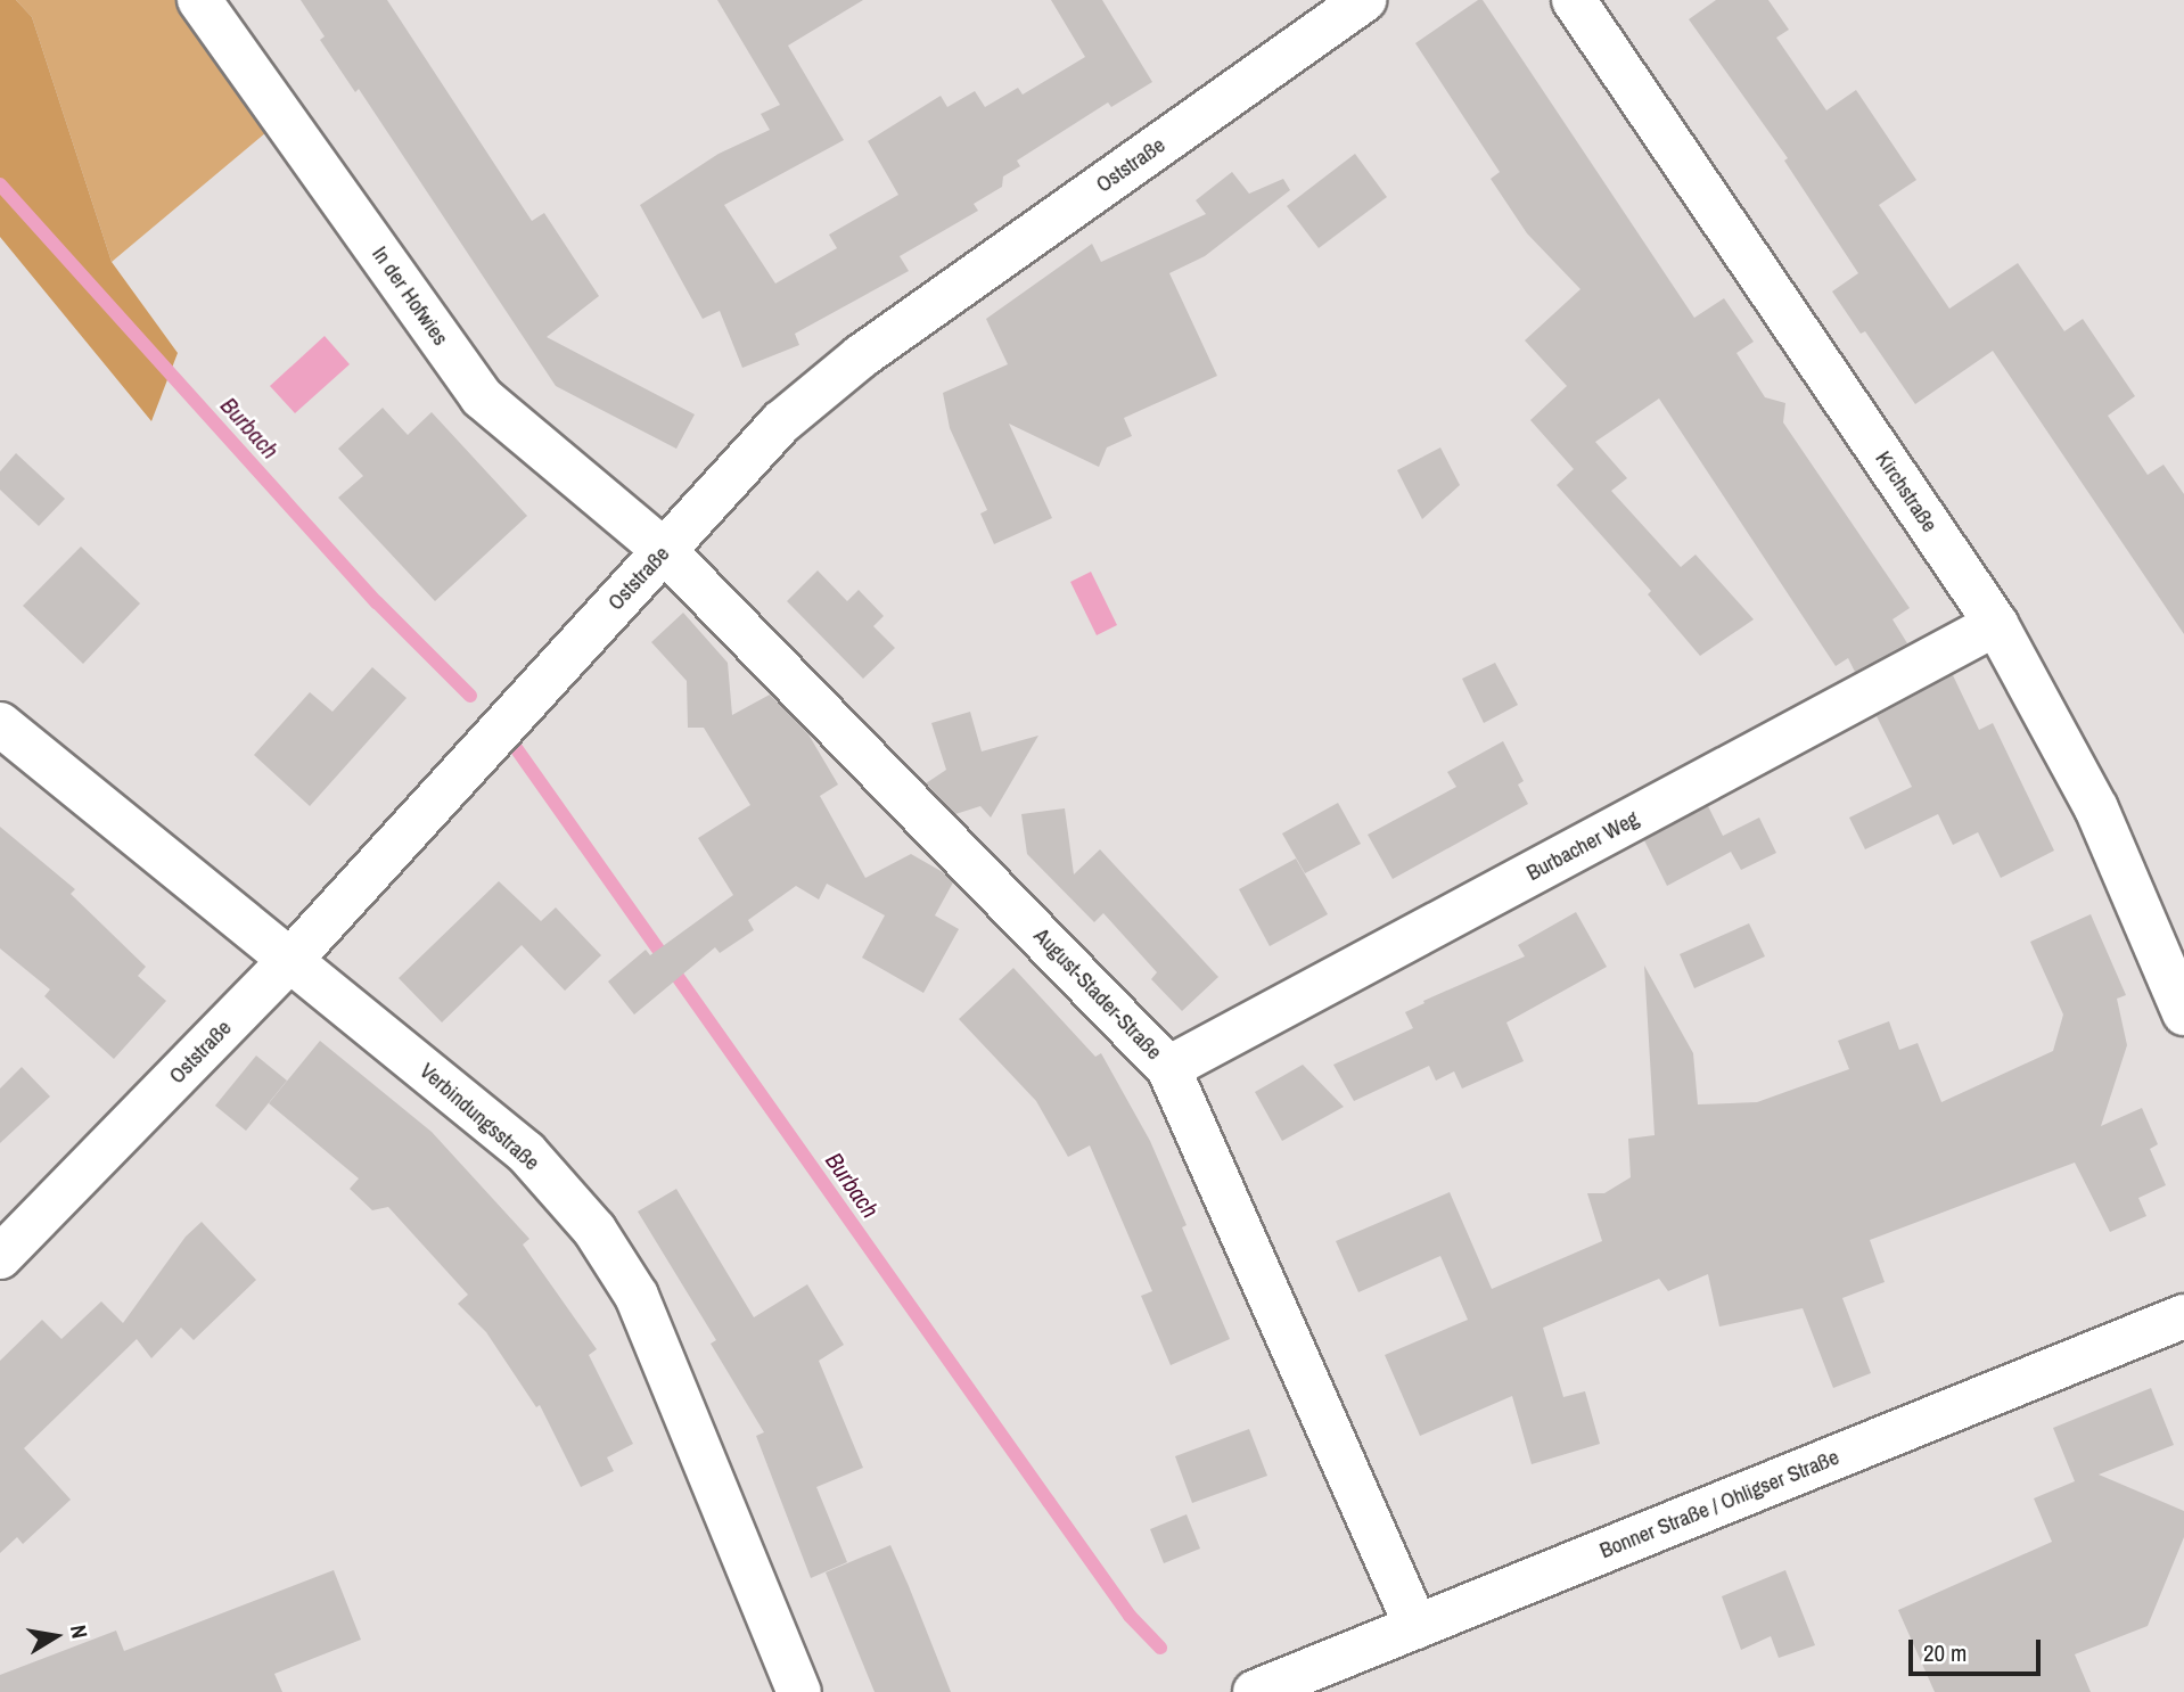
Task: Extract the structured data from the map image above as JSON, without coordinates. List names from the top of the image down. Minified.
{"streets":{"street":["Oststraße","In der Hofwies","Kirchstraße","Burbacher Weg","August-Stader-Straße","Verbindungsstraße","Bonner Straße / Ohligser Straße"]},"crossings":[["Oststraße","In der Hofwies"],["Oststraße","August-Stader-Straße"],["Oststraße","Verbindungsstraße"],["In der Hofwies","August-Stader-Straße"],["Kirchstraße","Burbacher Weg"],["Burbacher Weg","August-Stader-Straße"],["August-Stader-Straße","Bonner Straße / Ohligser Straße"]],"water":["Burbach"],"scale_bar":"20 m","north":"right"}
